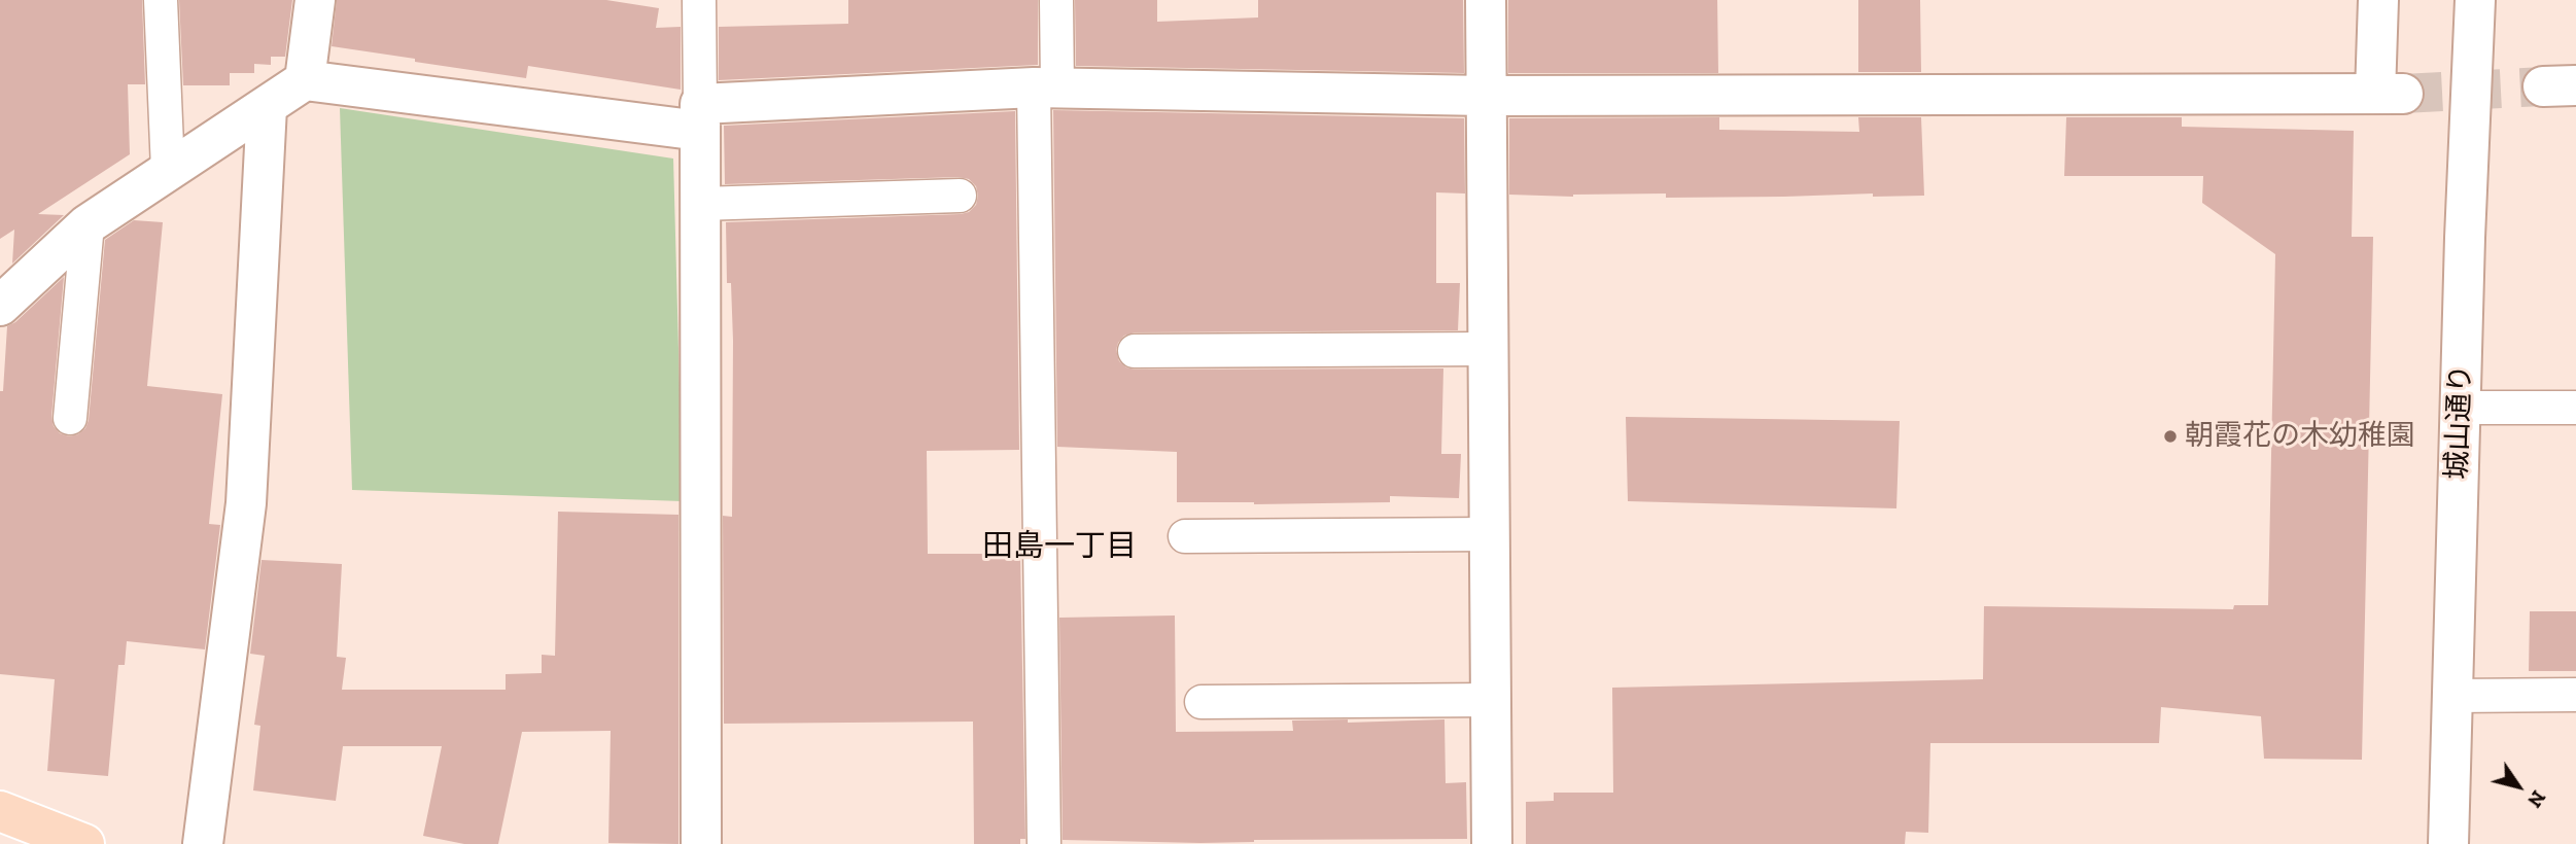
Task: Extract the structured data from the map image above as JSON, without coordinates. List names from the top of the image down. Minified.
{"streets":{"street":["城山通り"]},"districts":["田島一丁目"],"places":["朝霞花の木幼稚園"],"north":"bottom right"}
